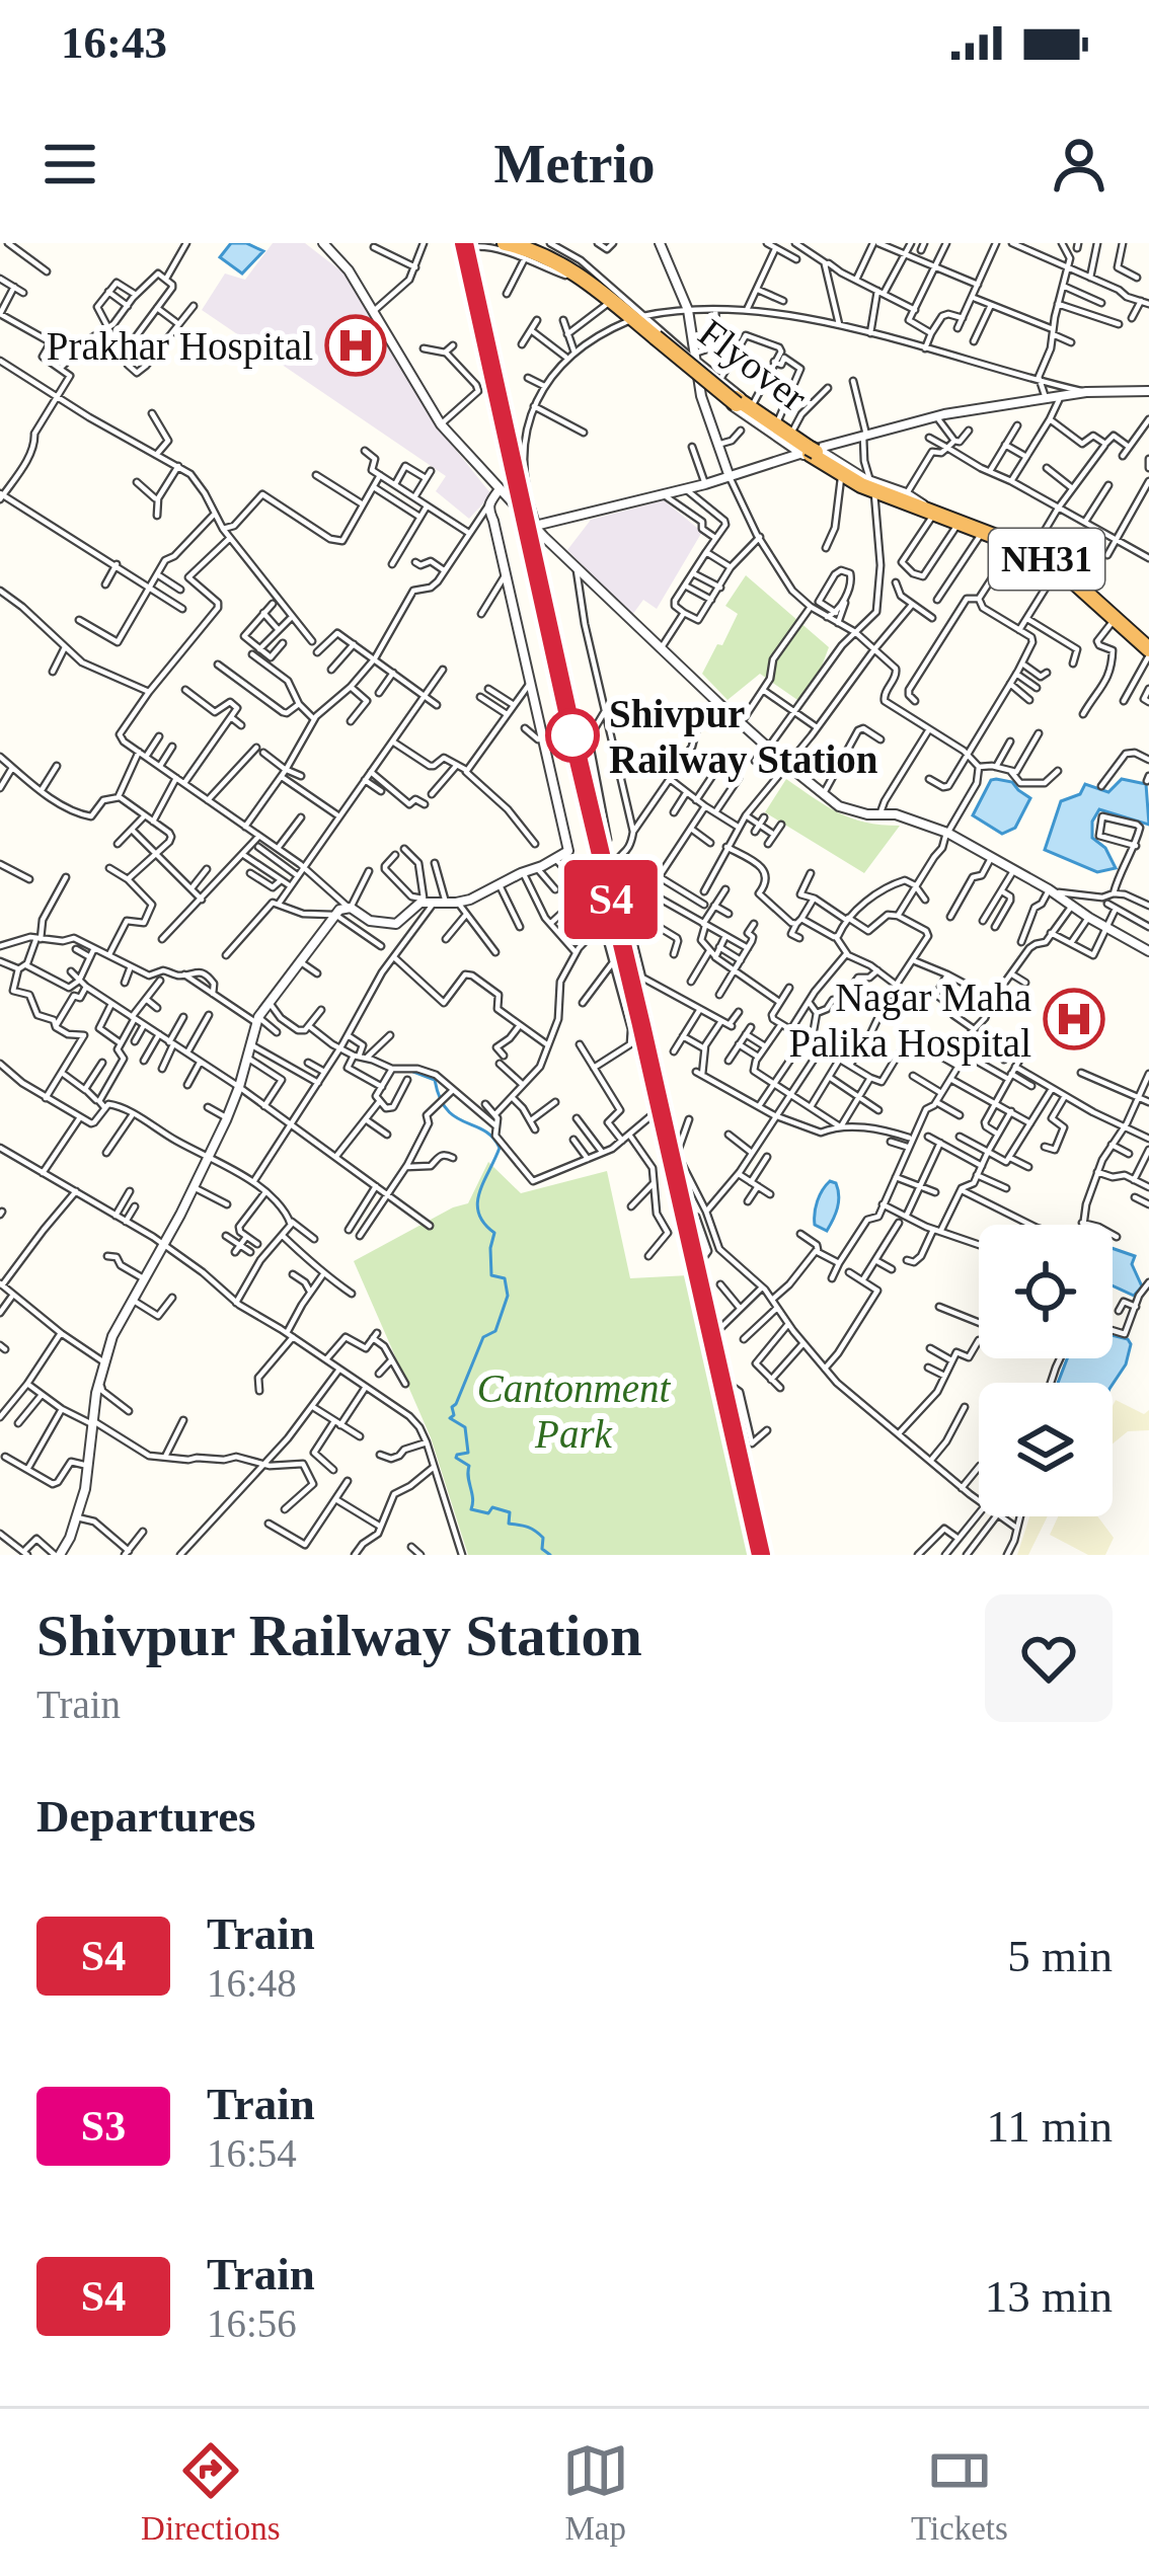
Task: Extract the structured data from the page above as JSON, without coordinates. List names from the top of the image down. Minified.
{"streets":{"highway":["Flyover","NH31"]},"crossings":[["Flyover","NH31"]],"parks":["Cantonment Park"],"places":{"hospital":["Prakhar Hospital","Nagar Maha Palika Hospital"],"other":["Shivpur Railway Station"]},"page":{"status":"16:43","header":"Metrio","on_map":"S4","heading":[["Shivpur Railway Station","Train"],"Departures"],"list":[{"mark":"S4","name":"Train","note":"16:48","value":"5 min"},{"mark":"S3","name":"Train","note":"16:54","value":"11 min"},{"mark":"S4","name":"Train","note":"16:56","value":"13 min"}],"tabs":["Directions","Map","Tickets"]}}
